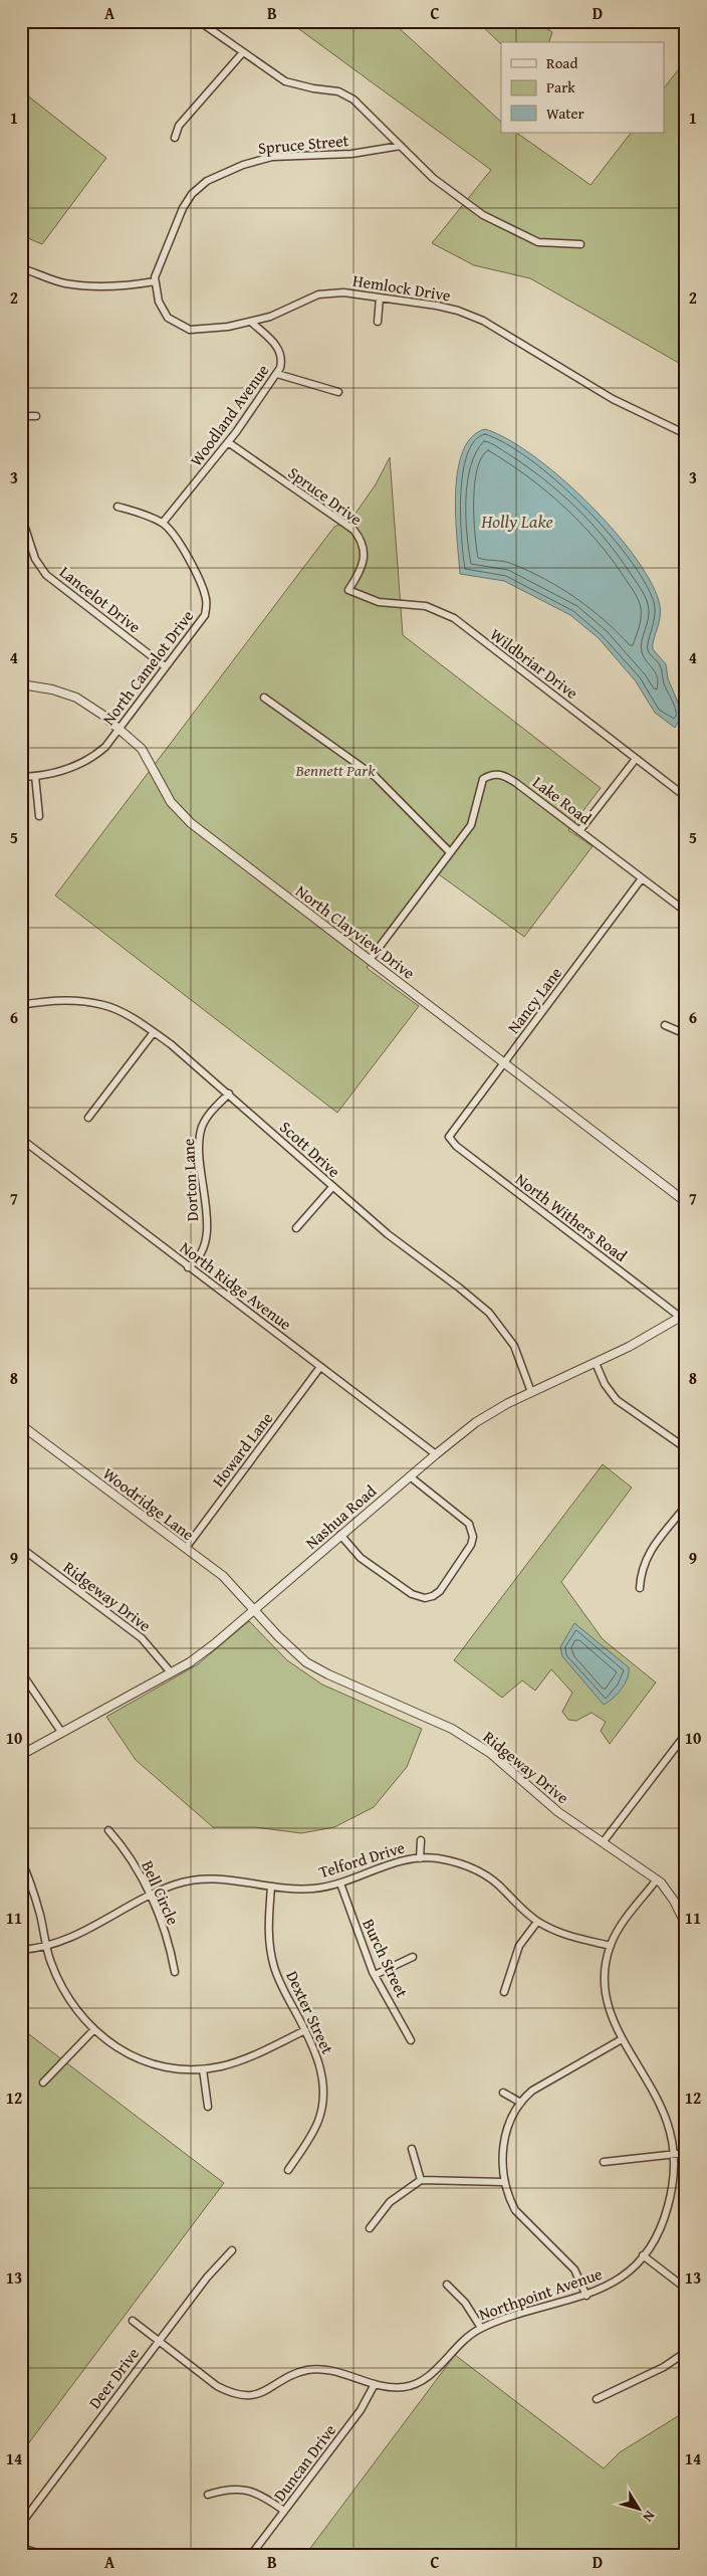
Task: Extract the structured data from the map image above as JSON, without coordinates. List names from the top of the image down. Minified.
{"streets":{"street":["Spruce Street","Hemlock Drive","Woodland Avenue","Spruce Drive","Lancelot Drive","Wildbriar Drive","North Camelot Drive","Lake Road","North Clayview Drive","Nancy Lane","Scott Drive","Dorton Lane","North Withers Road","North Ridge Avenue","Howard Lane","Woodridge Lane","Nashua Road","Ridgeway Drive","Telford Drive","Bell Circle","Burch Street","Dexter Street","Northpoint Avenue","Deer Drive","Duncan Drive"]},"crossings":[["Hemlock Drive","Woodland Avenue"],["Woodland Avenue","Spruce Drive"],["Woodland Avenue","North Camelot Drive"],["Spruce Drive","Wildbriar Drive"],["Lancelot Drive","North Camelot Drive"],["North Camelot Drive","North Clayview Drive"],["Lake Road","Nancy Lane"],["North Clayview Drive","Nancy Lane"],["Nancy Lane","North Withers Road"],["Scott Drive","Dorton Lane"],["Scott Drive","Nashua Road"],["Dorton Lane","North Ridge Avenue"],["North Withers Road","Nashua Road"],["North Ridge Avenue","Howard Lane"],["North Ridge Avenue","Nashua Road"],["Howard Lane","Woodridge Lane"],["Woodridge Lane","Nashua Road"],["Woodridge Lane","Ridgeway Drive"],["Nashua Road","Ridgeway Drive"],["Ridgeway Drive","Northpoint Avenue"],["Telford Drive","Bell Circle"],["Telford Drive","Burch Street"],["Telford Drive","Dexter Street"],["Telford Drive","Northpoint Avenue"],["Northpoint Avenue","Deer Drive"],["Northpoint Avenue","Duncan Drive"]],"water":["Holly Lake"],"parks":["Bennett Park"],"legend":["Road","Park","Water"],"north":"bottom right","grid":{"columns":["A","B","C","D"],"rows":["1","2","3","4","5","6","7","8","9","10","11","12","13","14"]}}
